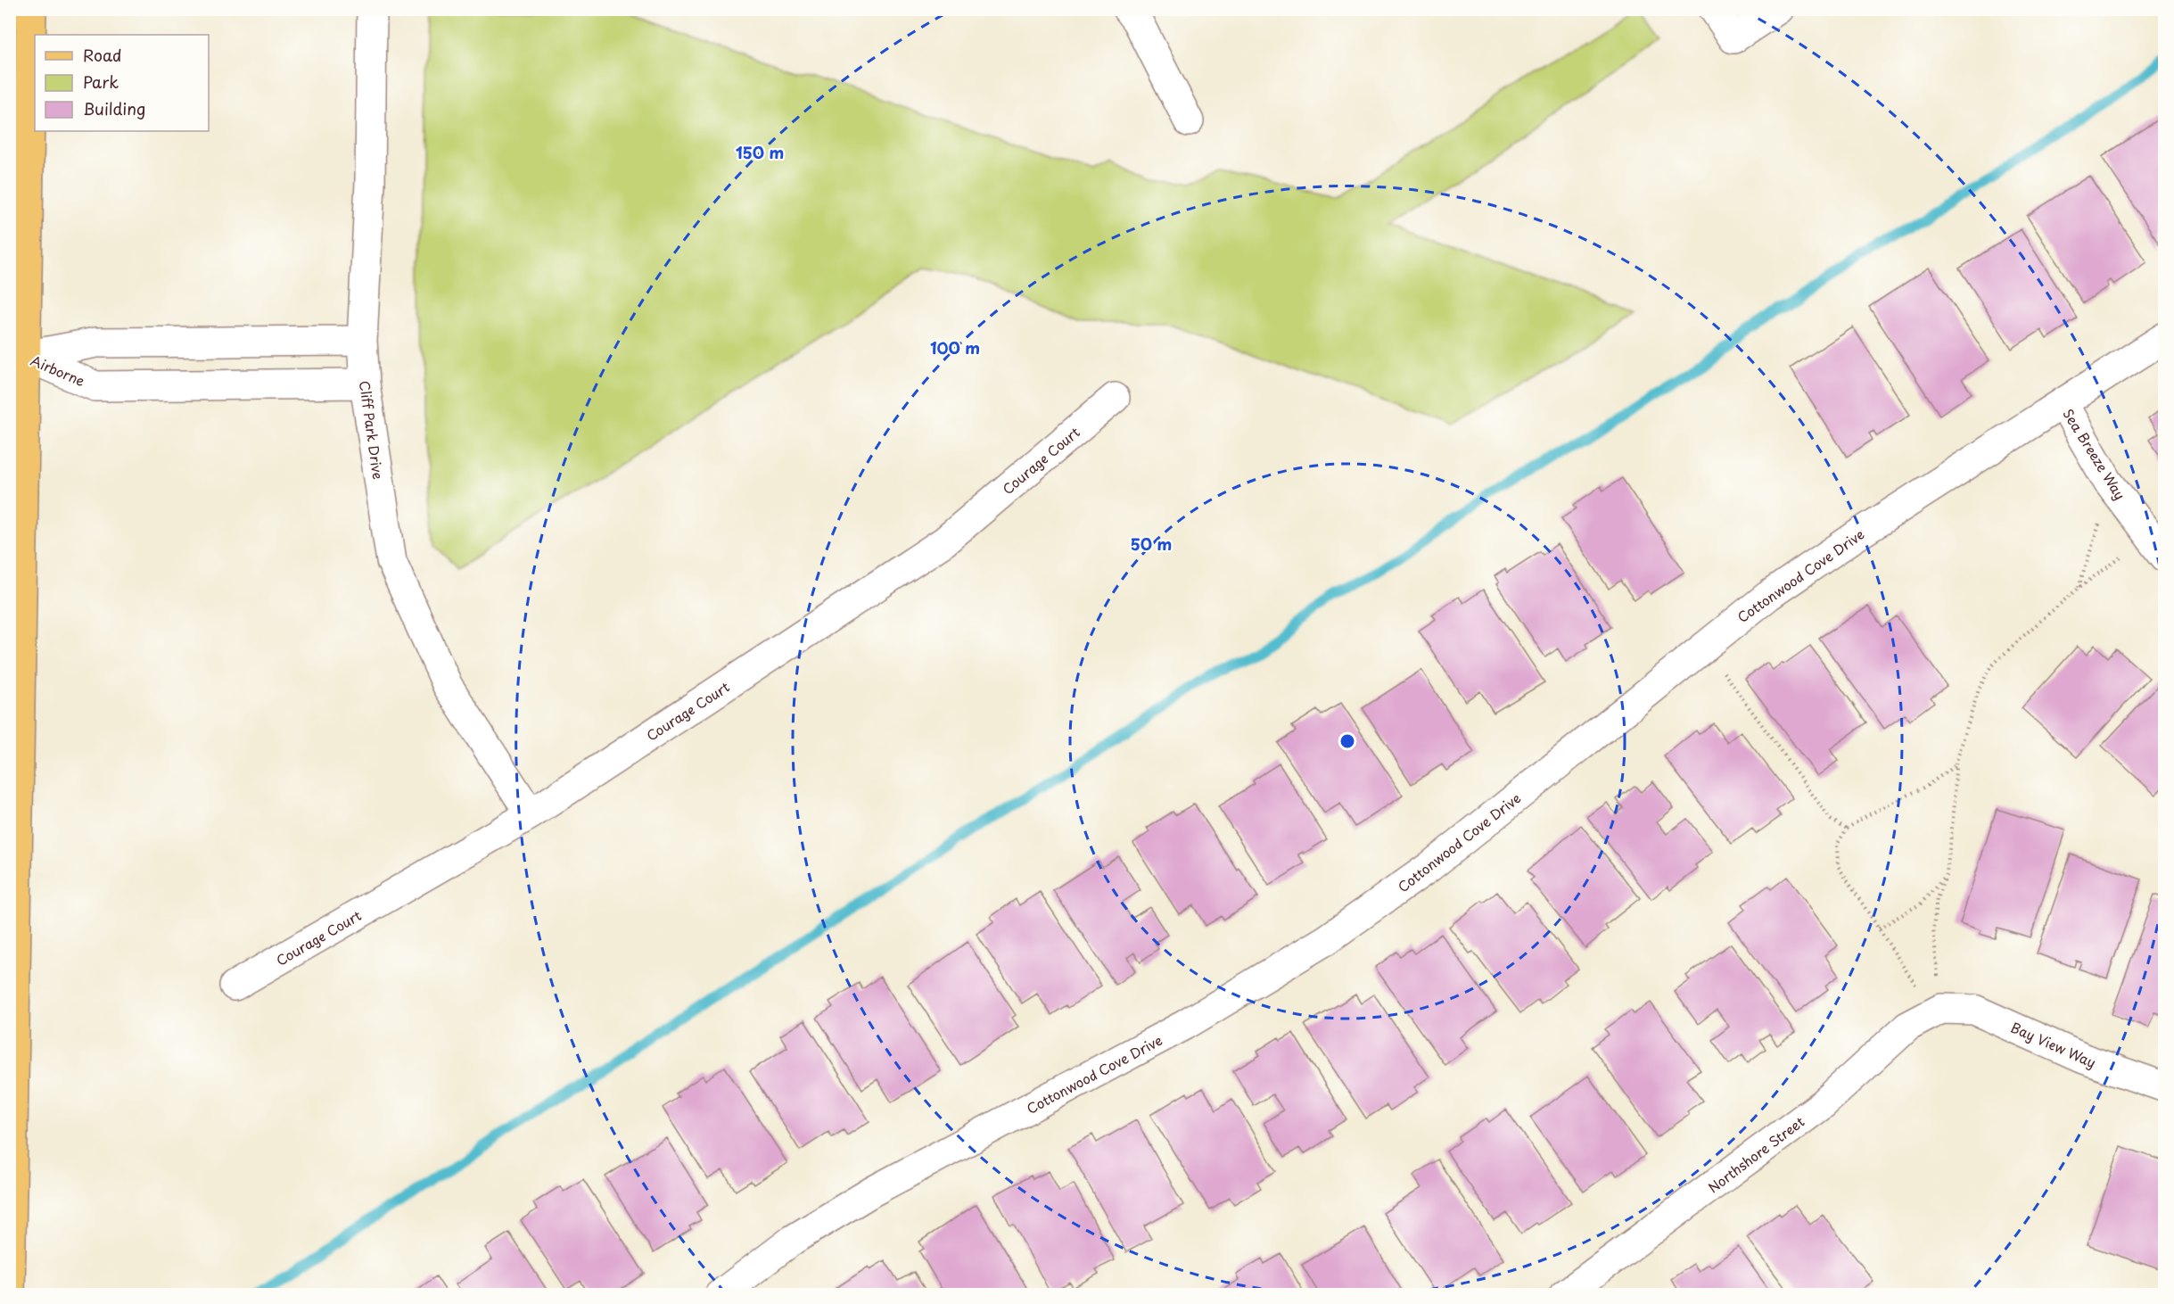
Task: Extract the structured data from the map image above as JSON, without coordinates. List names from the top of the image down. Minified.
{"streets":{"street":["Airborne","Cliff Park Drive","Sea Breeze Way","Courage Court","Cottonwood Cove Drive","Bay View Way","Northshore Street"]},"crossings":[["Airborne","Cliff Park Drive"],["Cliff Park Drive","Courage Court"],["Sea Breeze Way","Cottonwood Cove Drive"],["Bay View Way","Northshore Street"]],"legend":["Road","Park","Building"],"rings":["150 m","100 m","50 m"]}
